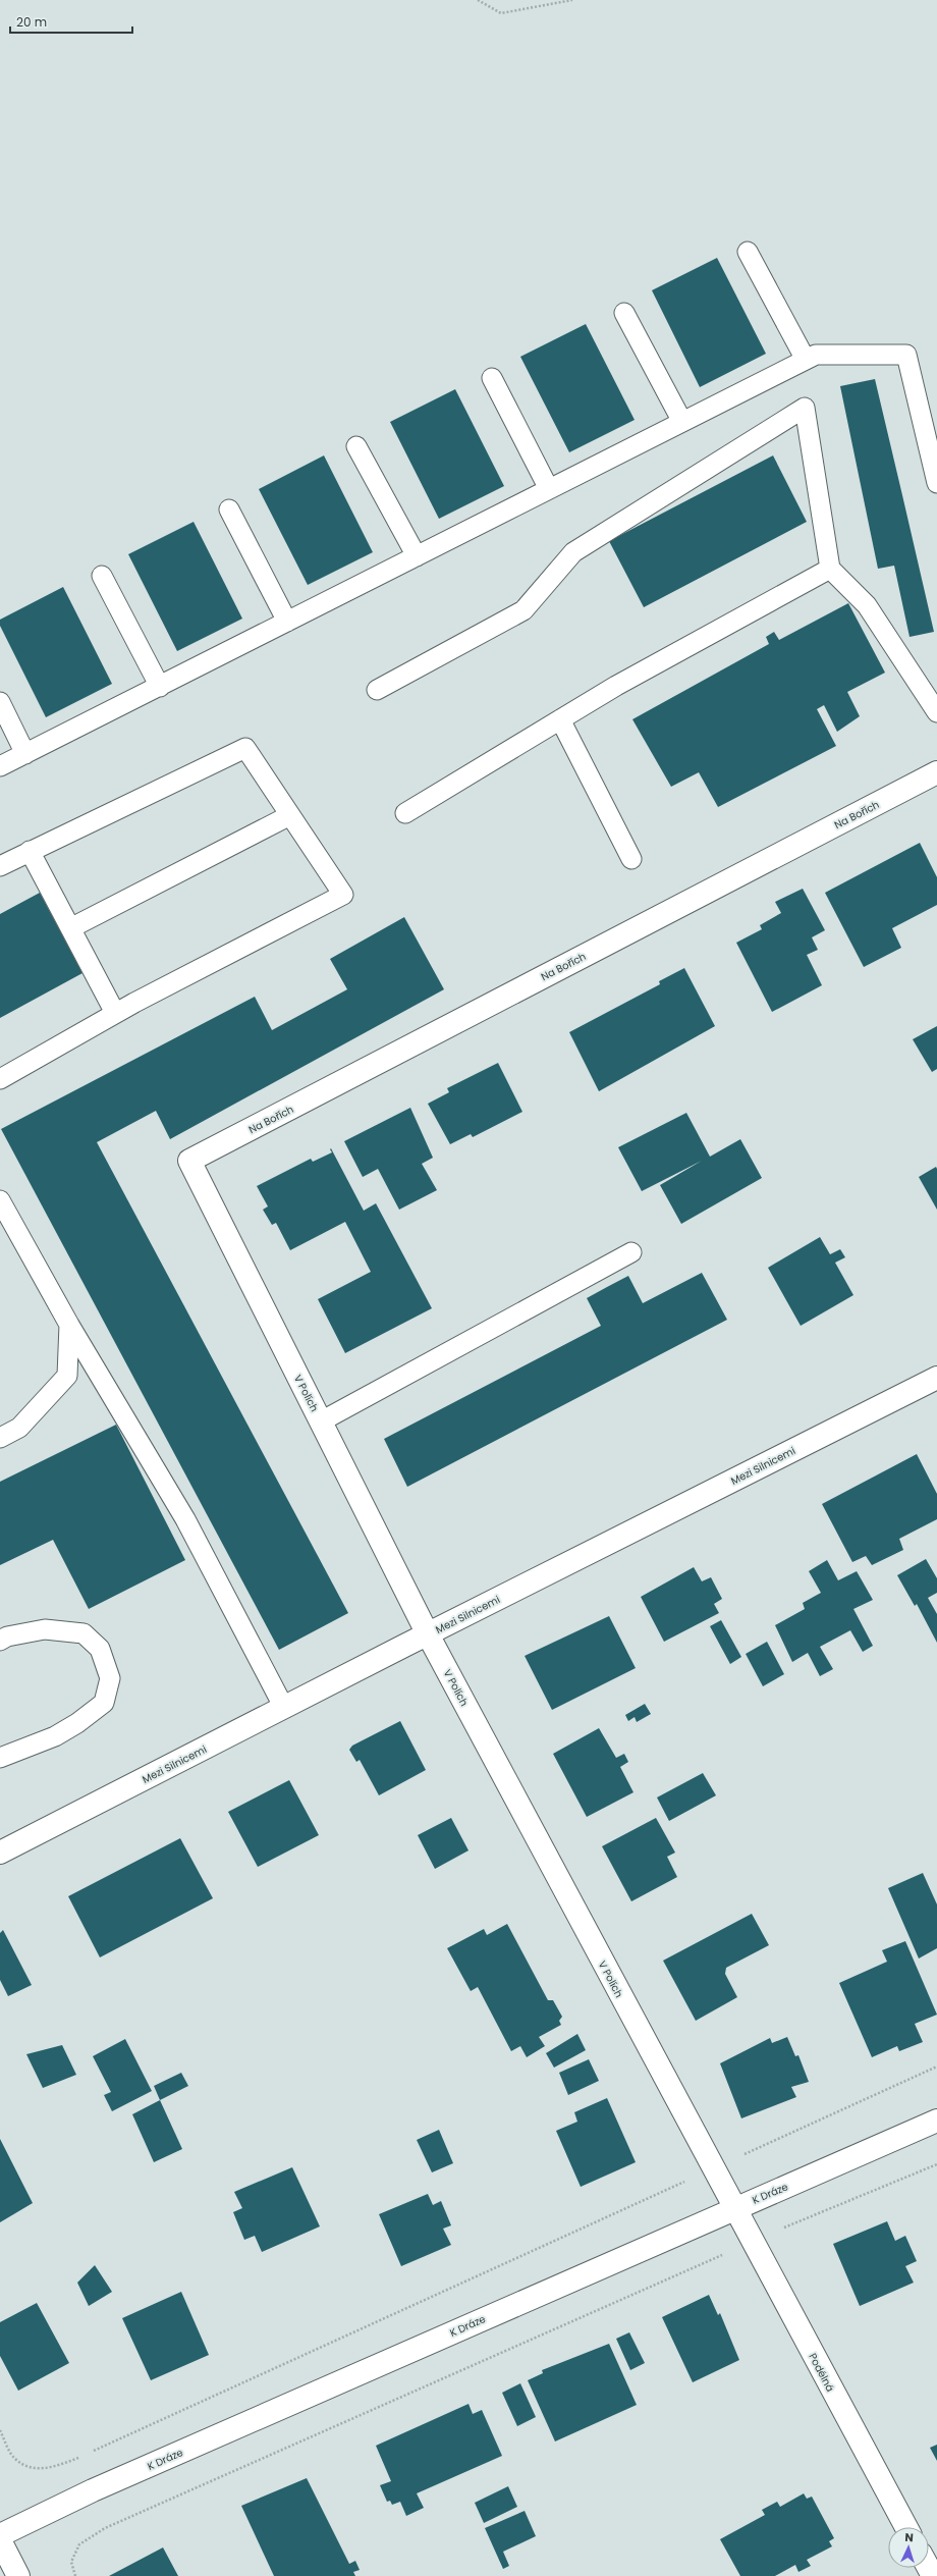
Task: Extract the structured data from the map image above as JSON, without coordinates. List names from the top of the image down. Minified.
{"streets":{"street":["Na Bořích","V Polích","Mezi Silnicemi","K Dráze","Podélná"]},"crossings":[["Na Bořích","V Polích"],["V Polích","Mezi Silnicemi"],["V Polích","K Dráze"],["V Polích","Podélná"],["K Dráze","Podélná"]],"scale_bar":"20 m","north":"top"}
